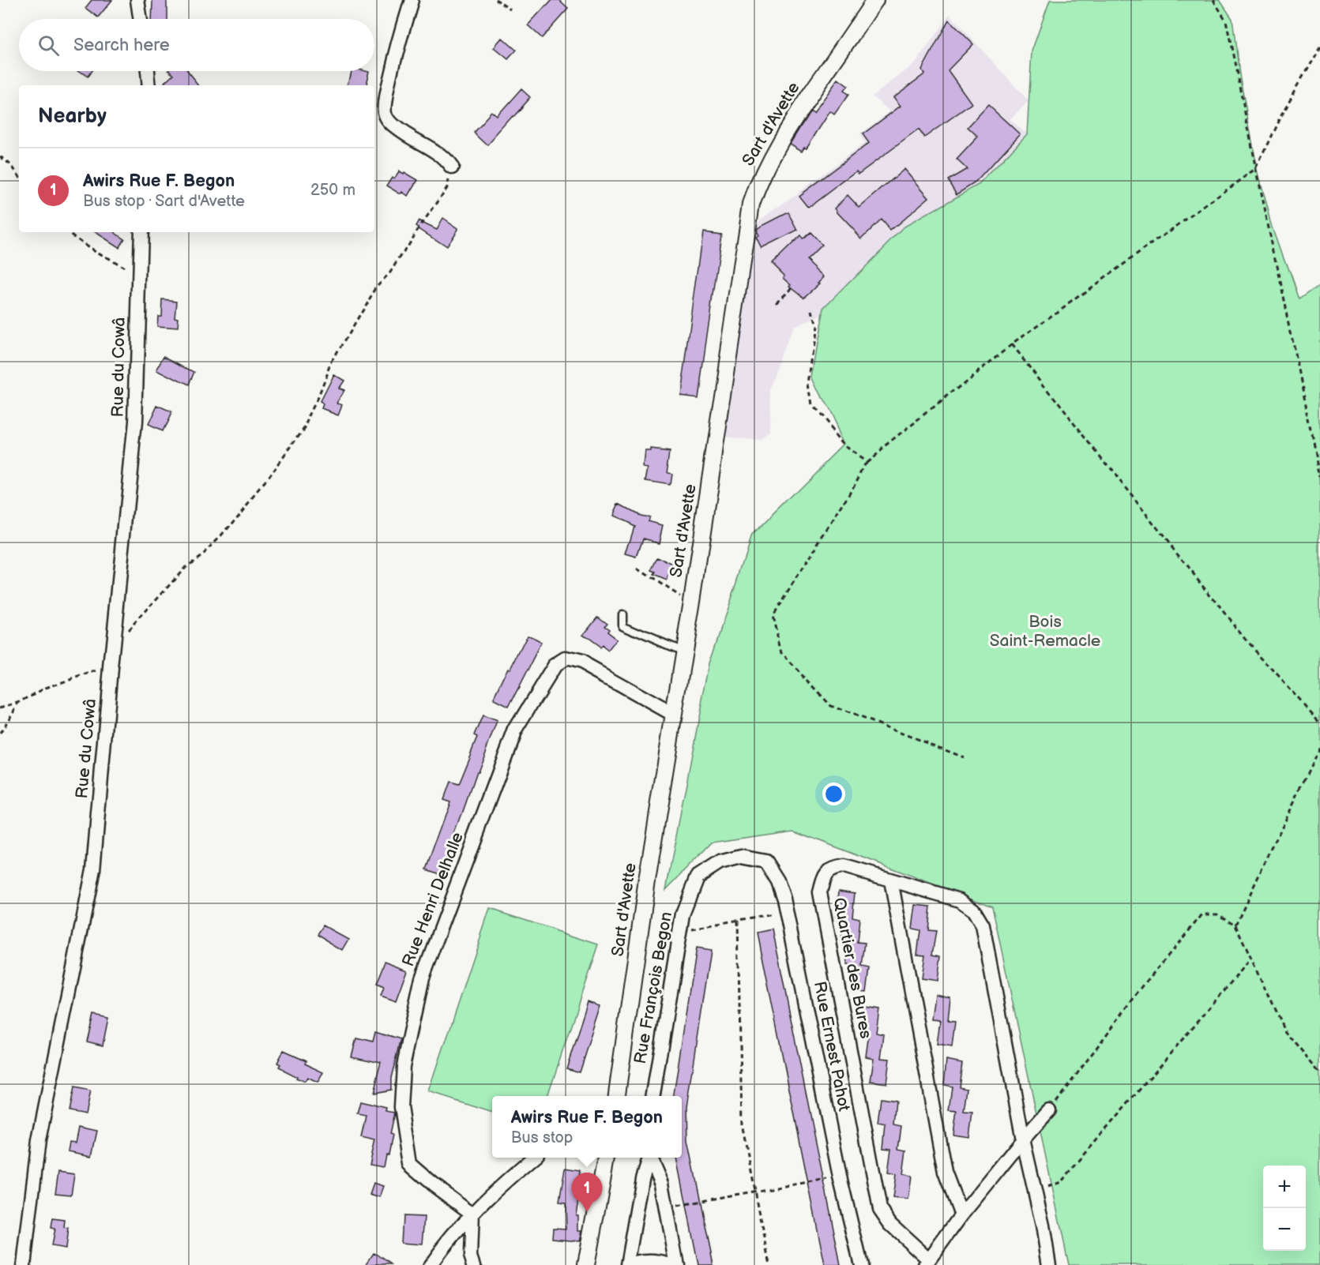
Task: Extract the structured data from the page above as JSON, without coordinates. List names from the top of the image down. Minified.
{"streets":{"street":["Sart d'Avette","Rue du Cowâ","Rue Henri Delhalle","Quartier des Bures","Rue François Begon","Rue Ernest Pahot"]},"crossings":[["Sart d'Avette","Rue Henri Delhalle"],["Rue François Begon","Rue Ernest Pahot"]],"parks":["Bois Saint-Remacle"],"page":{"search":"Search here","heading":"Nearby","list":[{"mark":"1","name":"Awirs Rue F. Begon","note":"Bus stop · Sart d'Avette","value":"250 m"}],"popup":["Awirs Rue F. Begon","Bus stop"],"map_buttons":["+","−"],"pins":"1"}}
